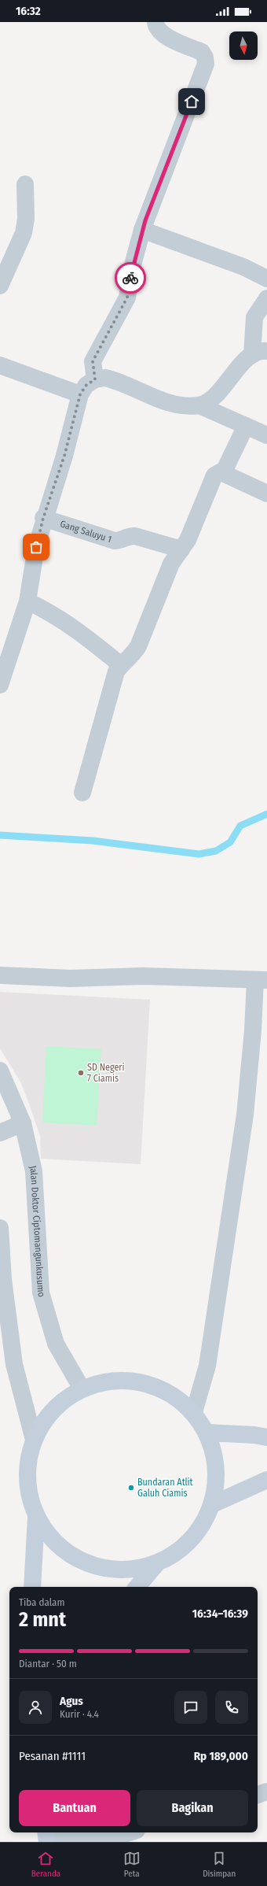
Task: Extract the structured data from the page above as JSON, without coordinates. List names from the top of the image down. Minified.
{"streets":{"street":["Gang Saluyu 1","Jalan Doktor Ciptomangunkusumo"]},"places":["SD Negeri 7 Ciamis","Bundaran Atlit Galuh Ciamis"],"north":"bottom","page":{"status":"16:32","heading":["2 mnt","Tiba dalam","16:34–16:39"],"panel":["Agus","Kurir · 4.4","Pesanan #1111","Rp 189,000"],"bar":"Diantar · 50 m","buttons":["Bantuan","Bagikan"],"tabs":["Beranda","Peta","Disimpan"]}}
